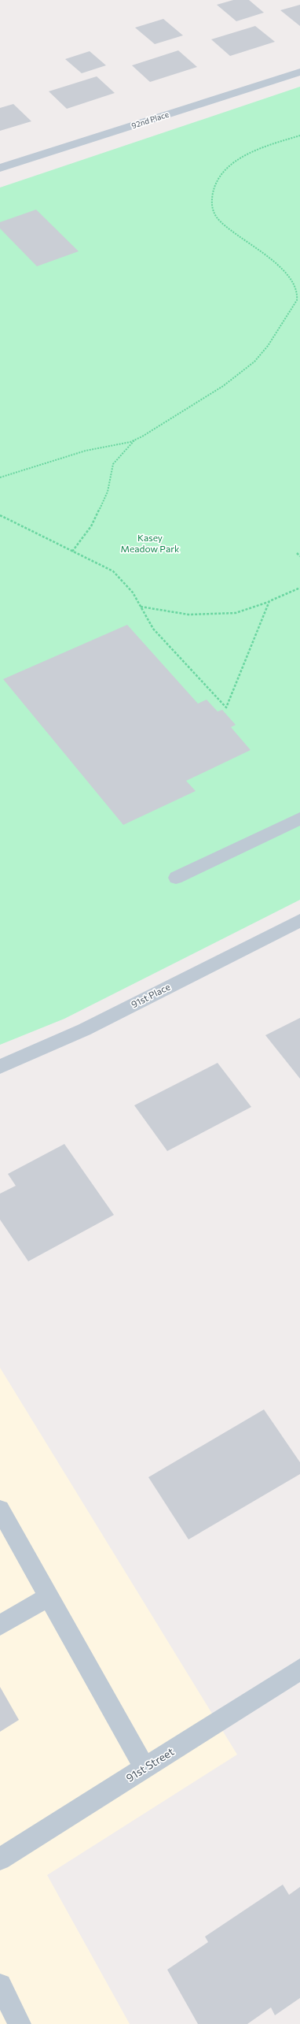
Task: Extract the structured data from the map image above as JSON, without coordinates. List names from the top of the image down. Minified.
{"streets":{"street":["92nd Place","91st Place","91st Street"]},"parks":["Kasey Meadow Park"]}
